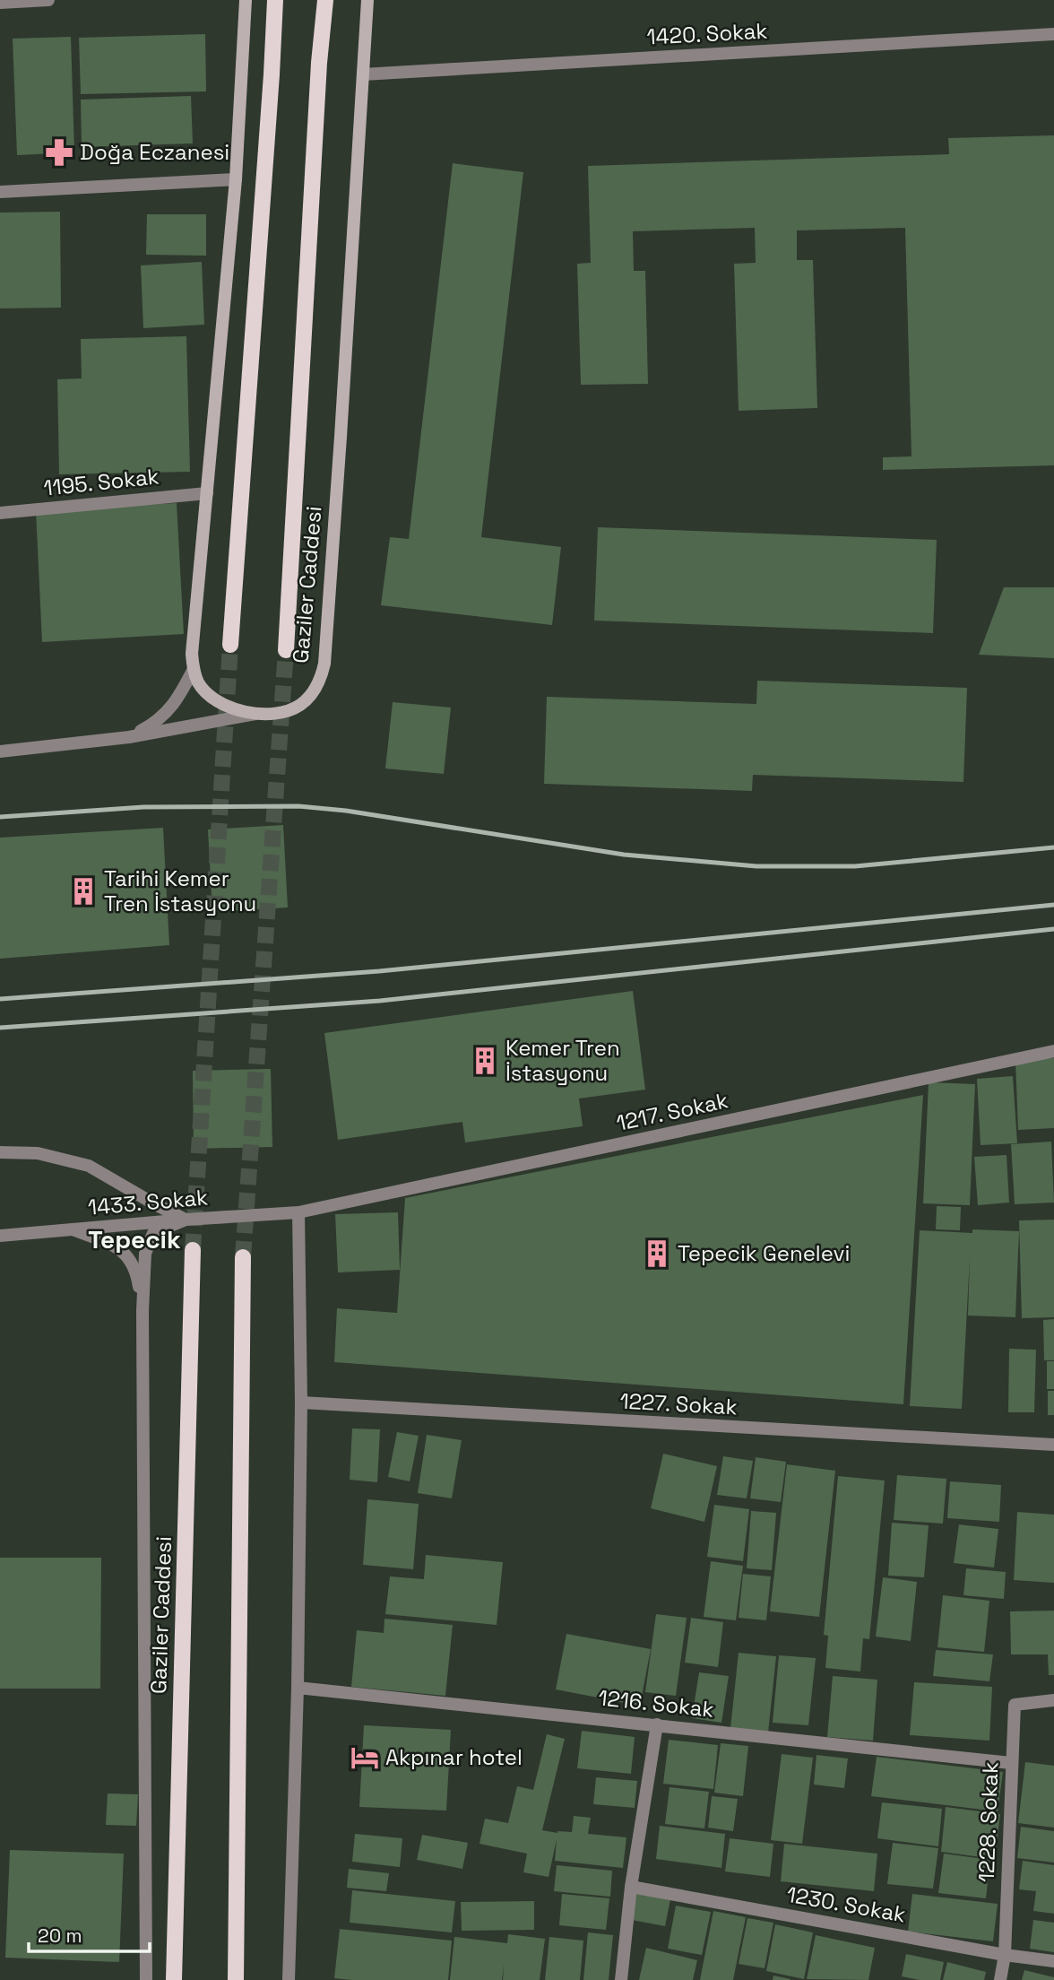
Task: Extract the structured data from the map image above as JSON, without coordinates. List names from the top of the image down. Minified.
{"streets":{"main road":["Gaziler Caddesi"],"street":["1420. Sokak","1195. Sokak","1217. Sokak","1433. Sokak","1227. Sokak","1216. Sokak","1228. Sokak","1230. Sokak"]},"crossings":[["1420. Sokak","Gaziler Caddesi"],["1217. Sokak","1433. Sokak"],["1216. Sokak","1228. Sokak"],["1228. Sokak","1230. Sokak"]],"districts":["Tepecik"],"places":{"pharmacy":["Doğa Eczanesi"],"building":["Tarihi Kemer Tren İstasyonu","Kemer Tren İstasyonu","Tepecik Genelevi"],"hotel":["Akpınar hotel"]},"scale_bar":"20 m"}
